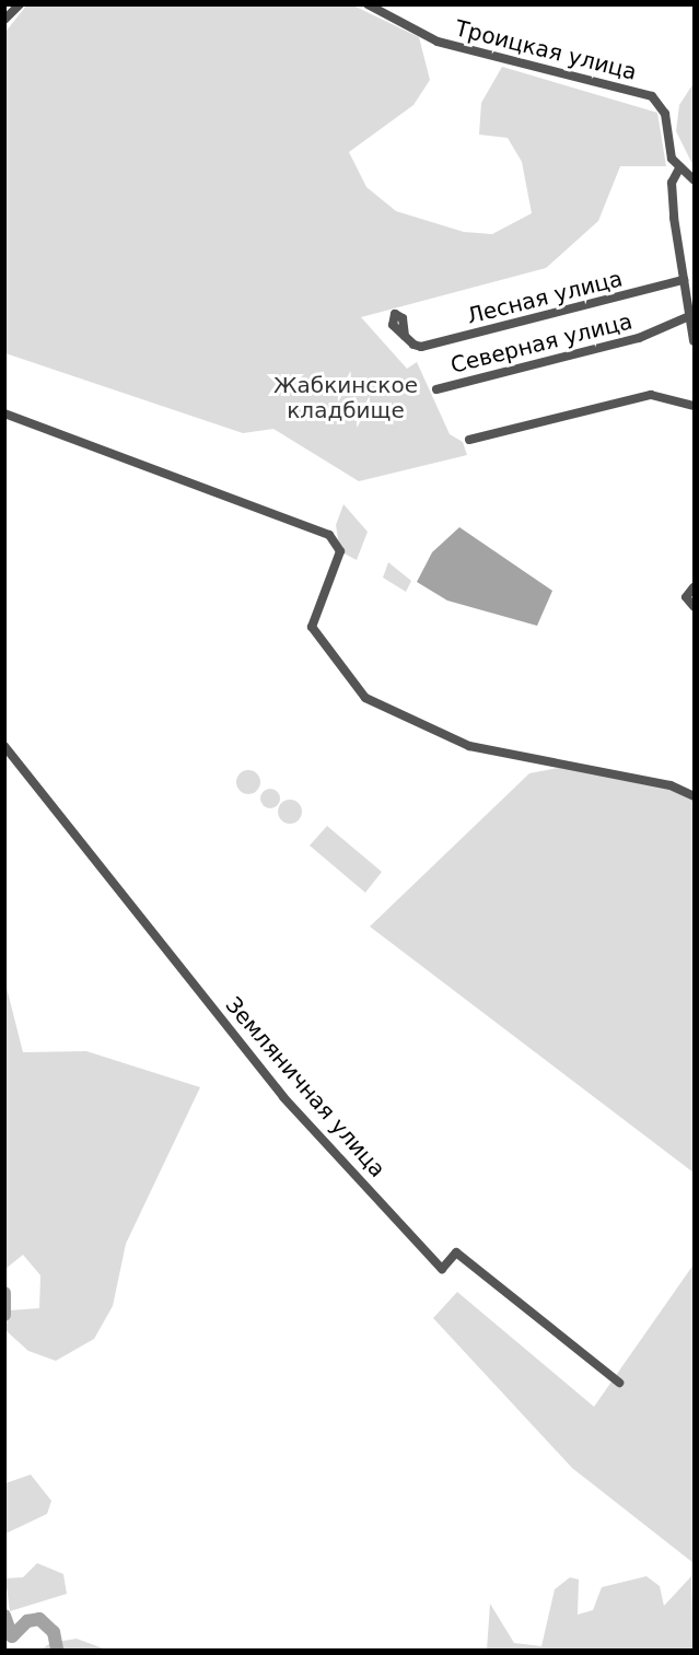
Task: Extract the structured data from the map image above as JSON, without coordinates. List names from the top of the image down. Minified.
{"streets":{"street":["Троицкая улица","Лесная улица","Северная улица","Земляничная улица"]},"parks":["Жабкинское кладбище"]}
